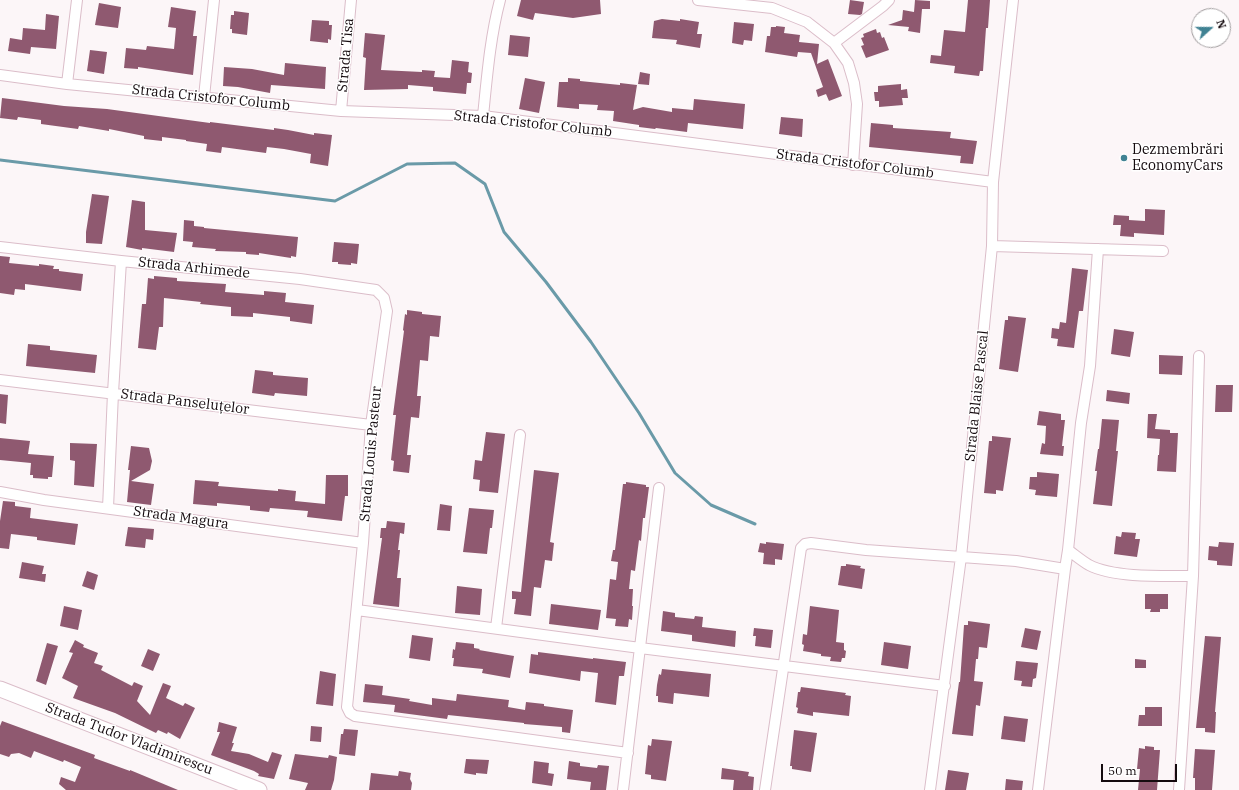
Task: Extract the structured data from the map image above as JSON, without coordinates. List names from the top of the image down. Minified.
{"streets":{"street":["Strada Tisa","Strada Cristofor Columb","Strada Arhimede","Strada Blaise Pascal","Strada Panseluțelor","Strada Louis Pasteur","Strada Magura","Strada Tudor Vladimirescu"]},"crossings":[["Strada Tisa","Strada Cristofor Columb"],["Strada Cristofor Columb","Strada Blaise Pascal"],["Strada Arhimede","Strada Louis Pasteur"],["Strada Panseluțelor","Strada Louis Pasteur"],["Strada Louis Pasteur","Strada Magura"]],"places":["Dezmembrări EconomyCars"],"scale_bar":"50 m","north":"right"}
